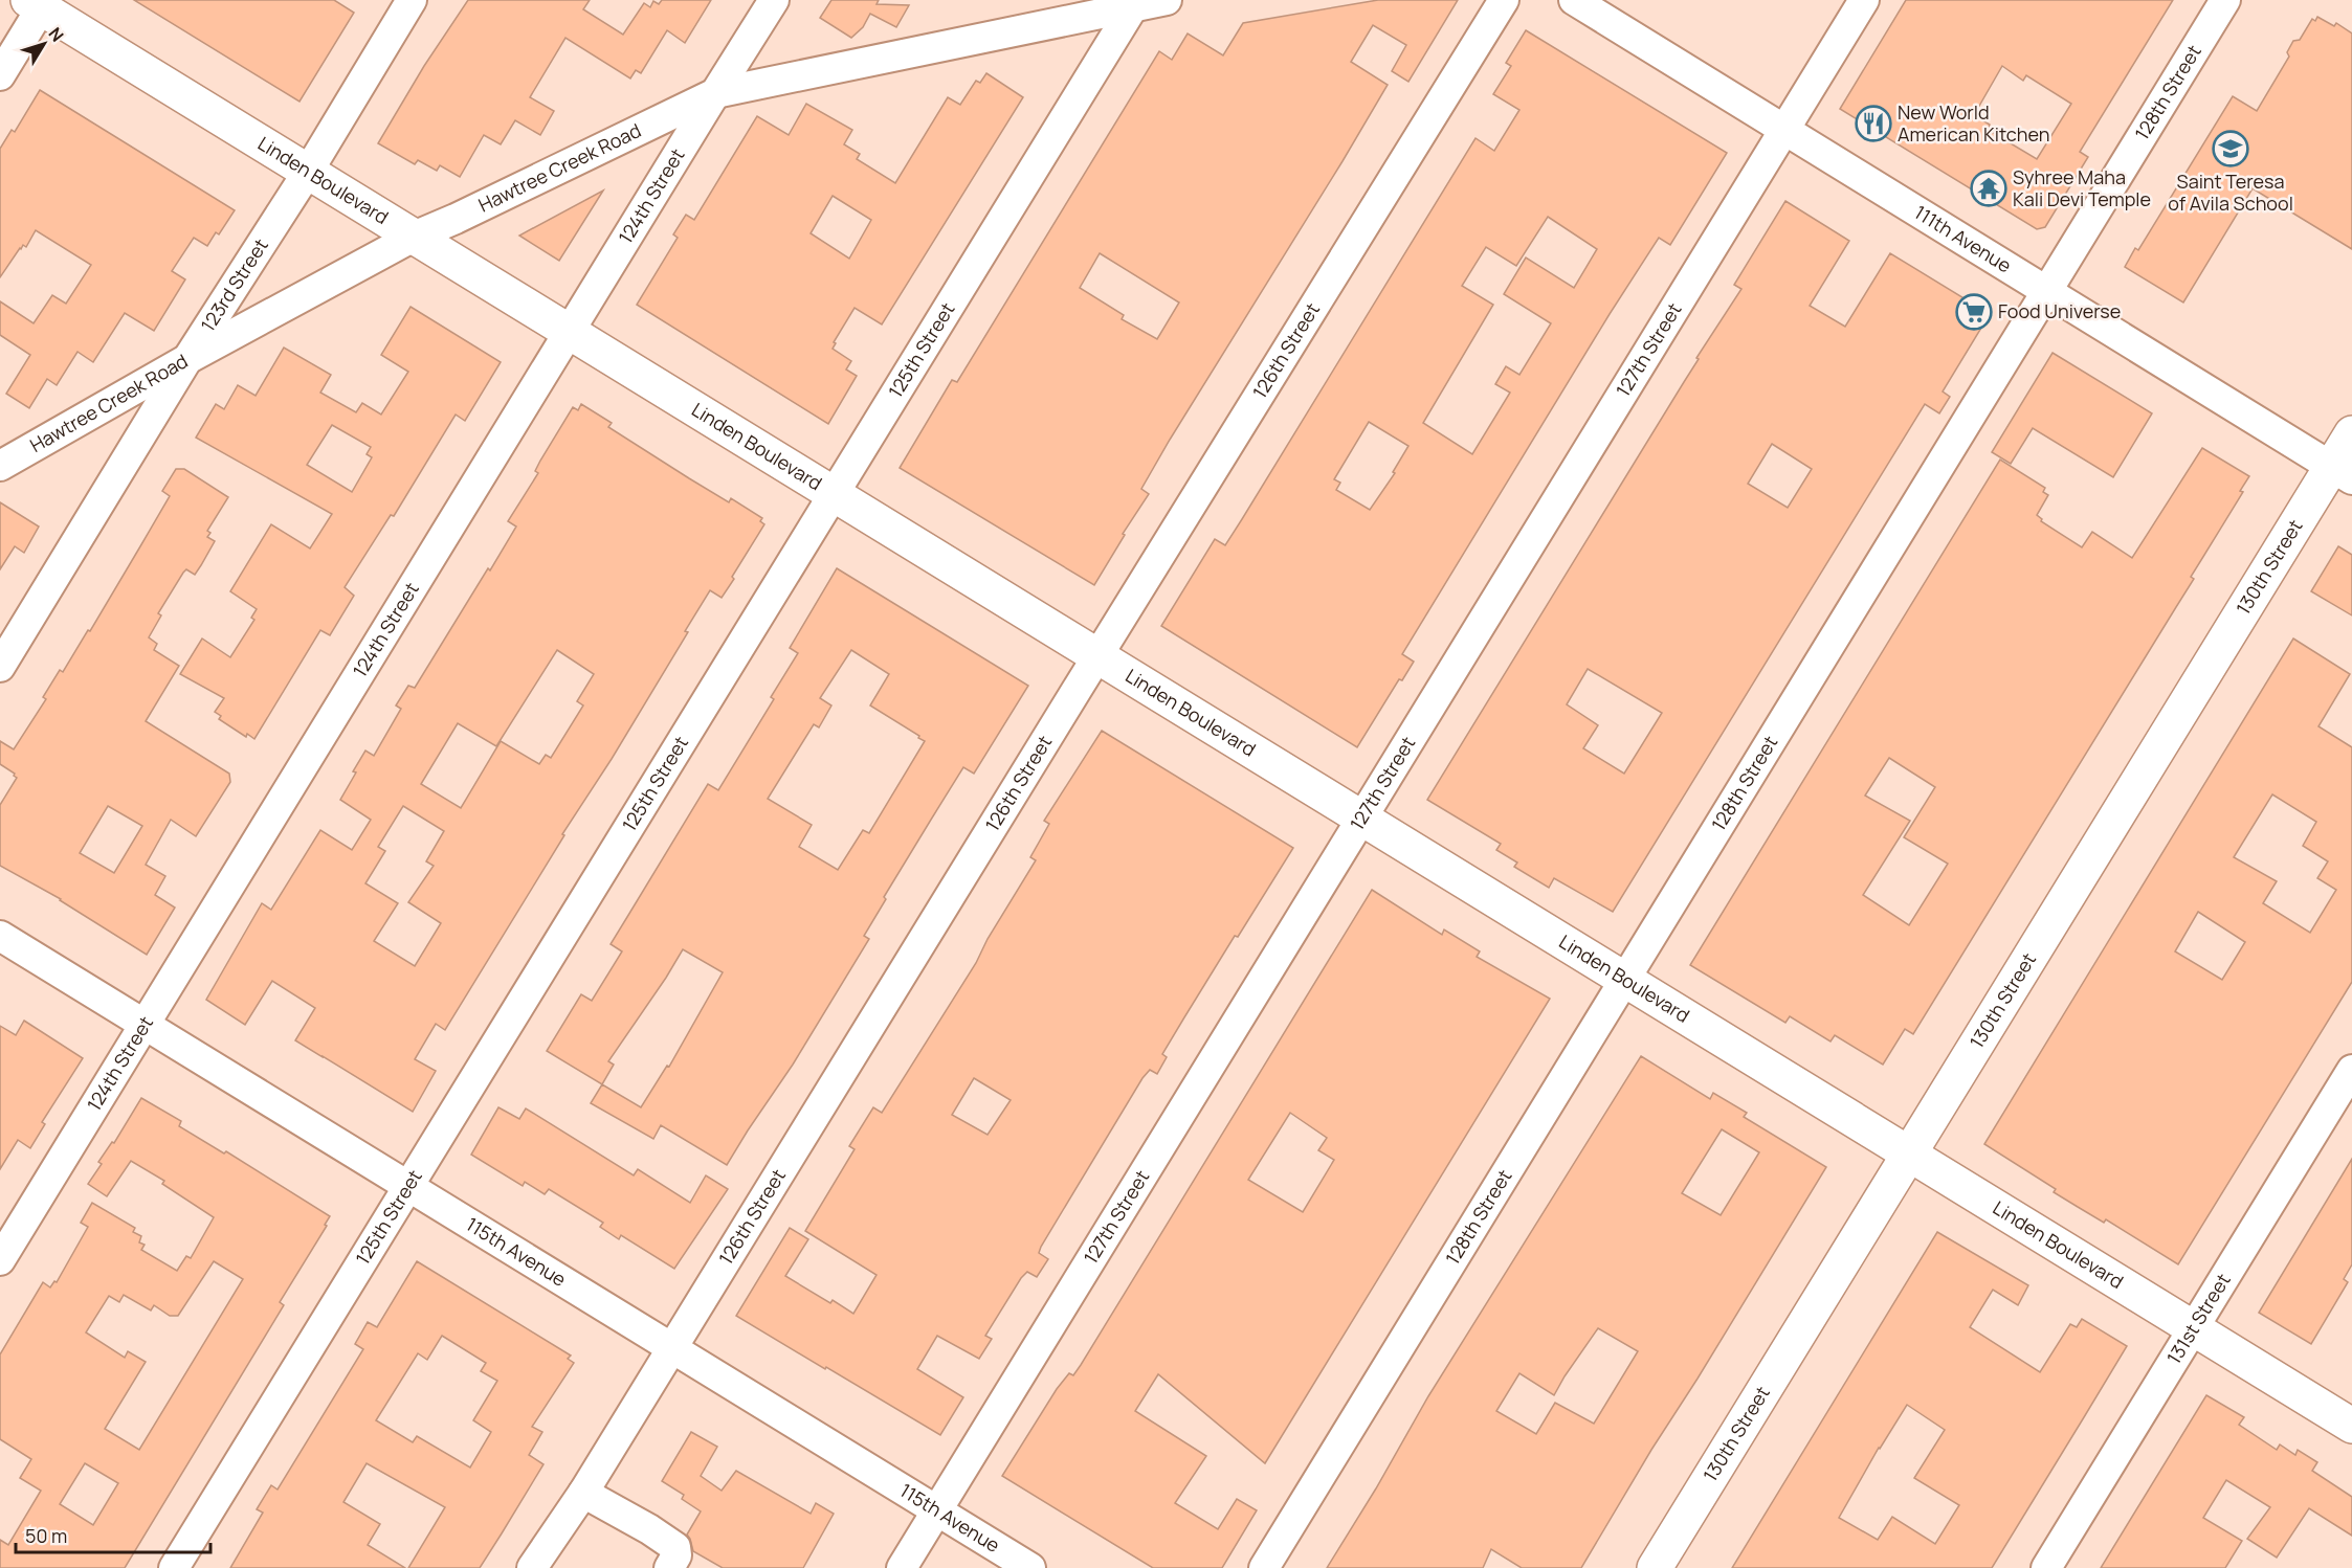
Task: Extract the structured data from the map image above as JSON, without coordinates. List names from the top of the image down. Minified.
{"streets":{"main road":["Linden Boulevard","130th Street"],"street":["128th Street","Hawtree Creek Road","124th Street","111th Avenue","123rd Street","127th Street","125th Street","126th Street","115th Avenue","131st Street"]},"crossings":[["128th Street","Linden Boulevard"],["128th Street","111th Avenue"],["Hawtree Creek Road","Linden Boulevard"],["Hawtree Creek Road","124th Street"],["Hawtree Creek Road","123rd Street"],["Hawtree Creek Road","125th Street"],["Linden Boulevard","124th Street"],["Linden Boulevard","123rd Street"],["Linden Boulevard","127th Street"],["Linden Boulevard","125th Street"],["Linden Boulevard","126th Street"],["Linden Boulevard","130th Street"],["Linden Boulevard","131st Street"],["124th Street","115th Avenue"],["111th Avenue","127th Street"],["111th Avenue","130th Street"],["127th Street","115th Avenue"],["125th Street","115th Avenue"],["126th Street","115th Avenue"]],"places":{"restaurant":["New World American Kitchen"],"school or university":["Saint Teresa of Avila School"],"temple":["Syhree Maha Kali Devi Temple"],"supermarket":["Food Universe"]},"scale_bar":"50 m","north":"top right"}
